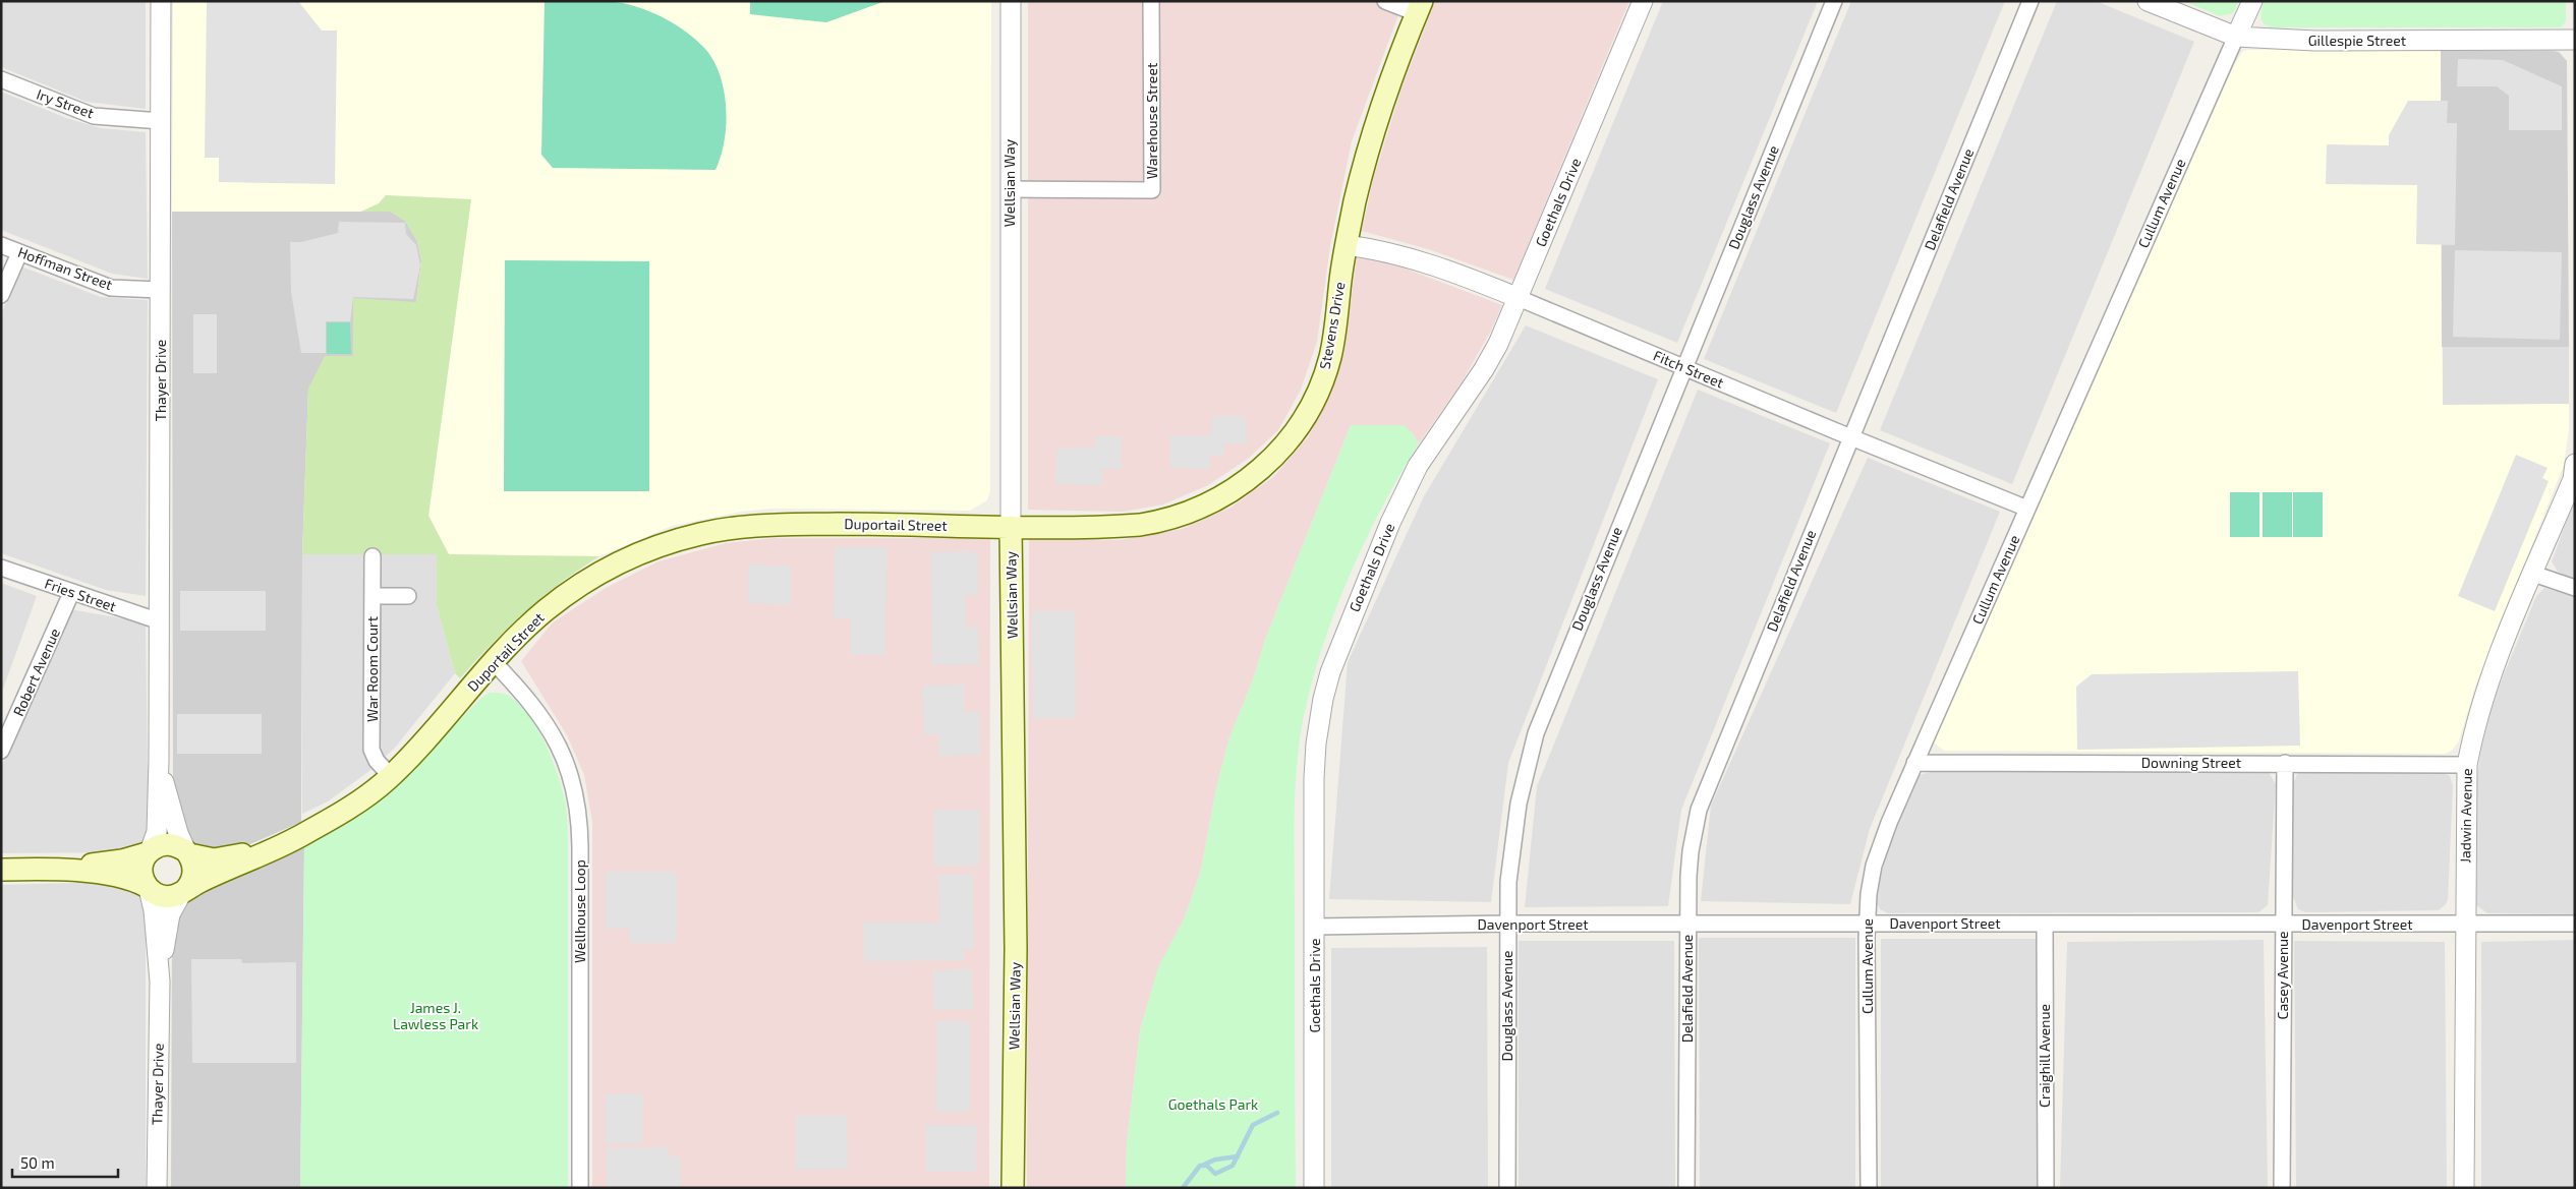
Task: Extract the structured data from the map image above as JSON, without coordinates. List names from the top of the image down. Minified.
{"streets":{"main road":["Wellsian Way","Stevens Drive","Duportail Street"],"street":["Gillespie Street","Iry Street","Warehouse Street","Douglass Avenue","Delafield Avenue","Goethals Drive","Cullum Avenue","Hoffman Street","Fitch Street","Thayer Drive","Fries Street","War Room Court","Robert Avenue","Downing Street","Jadwin Avenue","Wellhouse Loop","Davenport Street","Casey Avenue","Craighill Avenue"]},"crossings":[["Gillespie Street","Cullum Avenue"],["Iry Street","Thayer Drive"],["Warehouse Street","Wellsian Way"],["Wellsian Way","Stevens Drive"],["Wellsian Way","Duportail Street"],["Douglass Avenue","Fitch Street"],["Douglass Avenue","Davenport Street"],["Delafield Avenue","Fitch Street"],["Delafield Avenue","Davenport Street"],["Goethals Drive","Fitch Street"],["Goethals Drive","Davenport Street"],["Cullum Avenue","Fitch Street"],["Cullum Avenue","Downing Street"],["Cullum Avenue","Davenport Street"],["Hoffman Street","Thayer Drive"],["Stevens Drive","Fitch Street"],["Stevens Drive","Duportail Street"],["Thayer Drive","Duportail Street"],["Thayer Drive","Fries Street"],["Duportail Street","War Room Court"],["Duportail Street","Wellhouse Loop"],["Fries Street","Robert Avenue"],["Downing Street","Jadwin Avenue"],["Downing Street","Casey Avenue"],["Jadwin Avenue","Davenport Street"],["Davenport Street","Casey Avenue"],["Davenport Street","Craighill Avenue"]],"parks":["James J. Lawless Park","Goethals Park"],"scale_bar":"50 m"}
